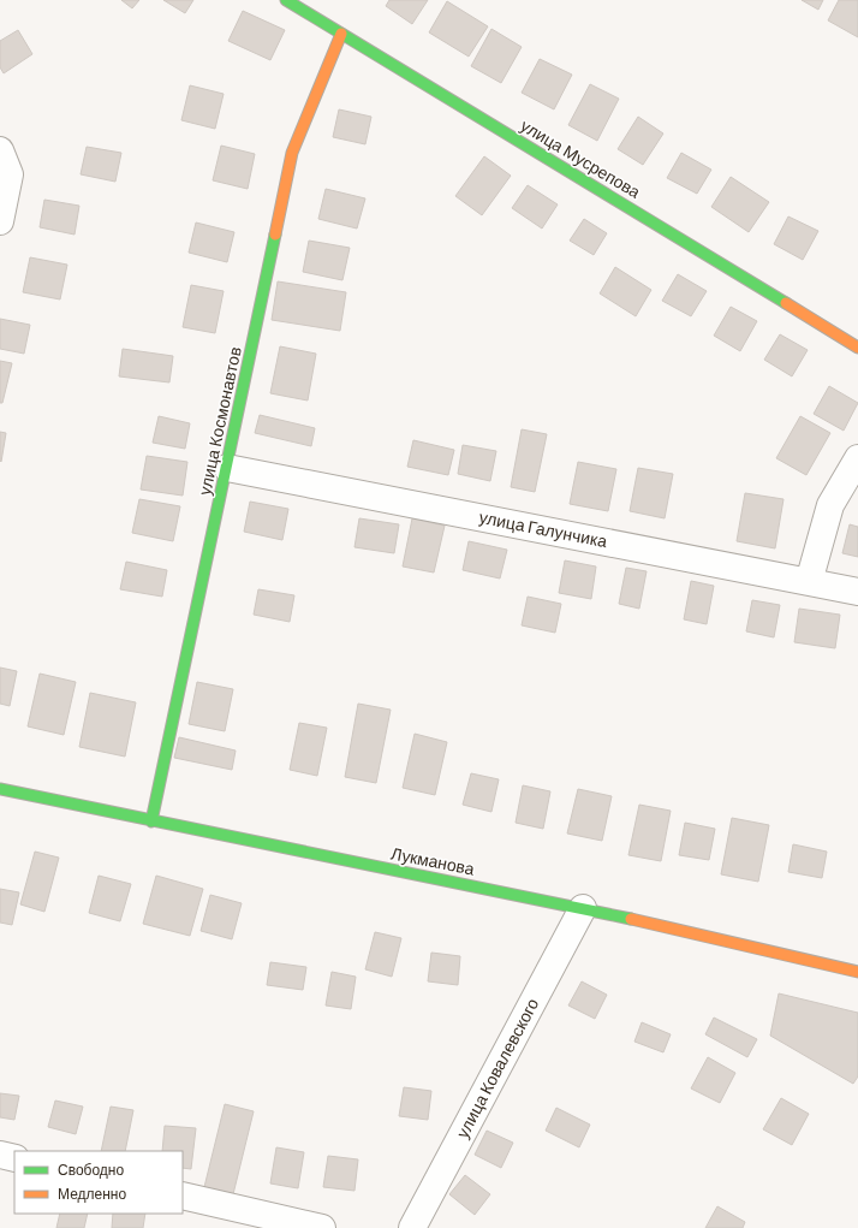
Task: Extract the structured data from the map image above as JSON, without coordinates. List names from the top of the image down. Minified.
{"streets":{"street":["улица Мусрепова","улица Космонавтов","улица Галунчика","Лукманова","улица Ковалевского"]},"crossings":[["улица Мусрепова","улица Космонавтов"],["улица Космонавтов","улица Галунчика"],["улица Космонавтов","Лукманова"],["Лукманова","улица Ковалевского"]],"legend":["Свободно","Медленно"]}
